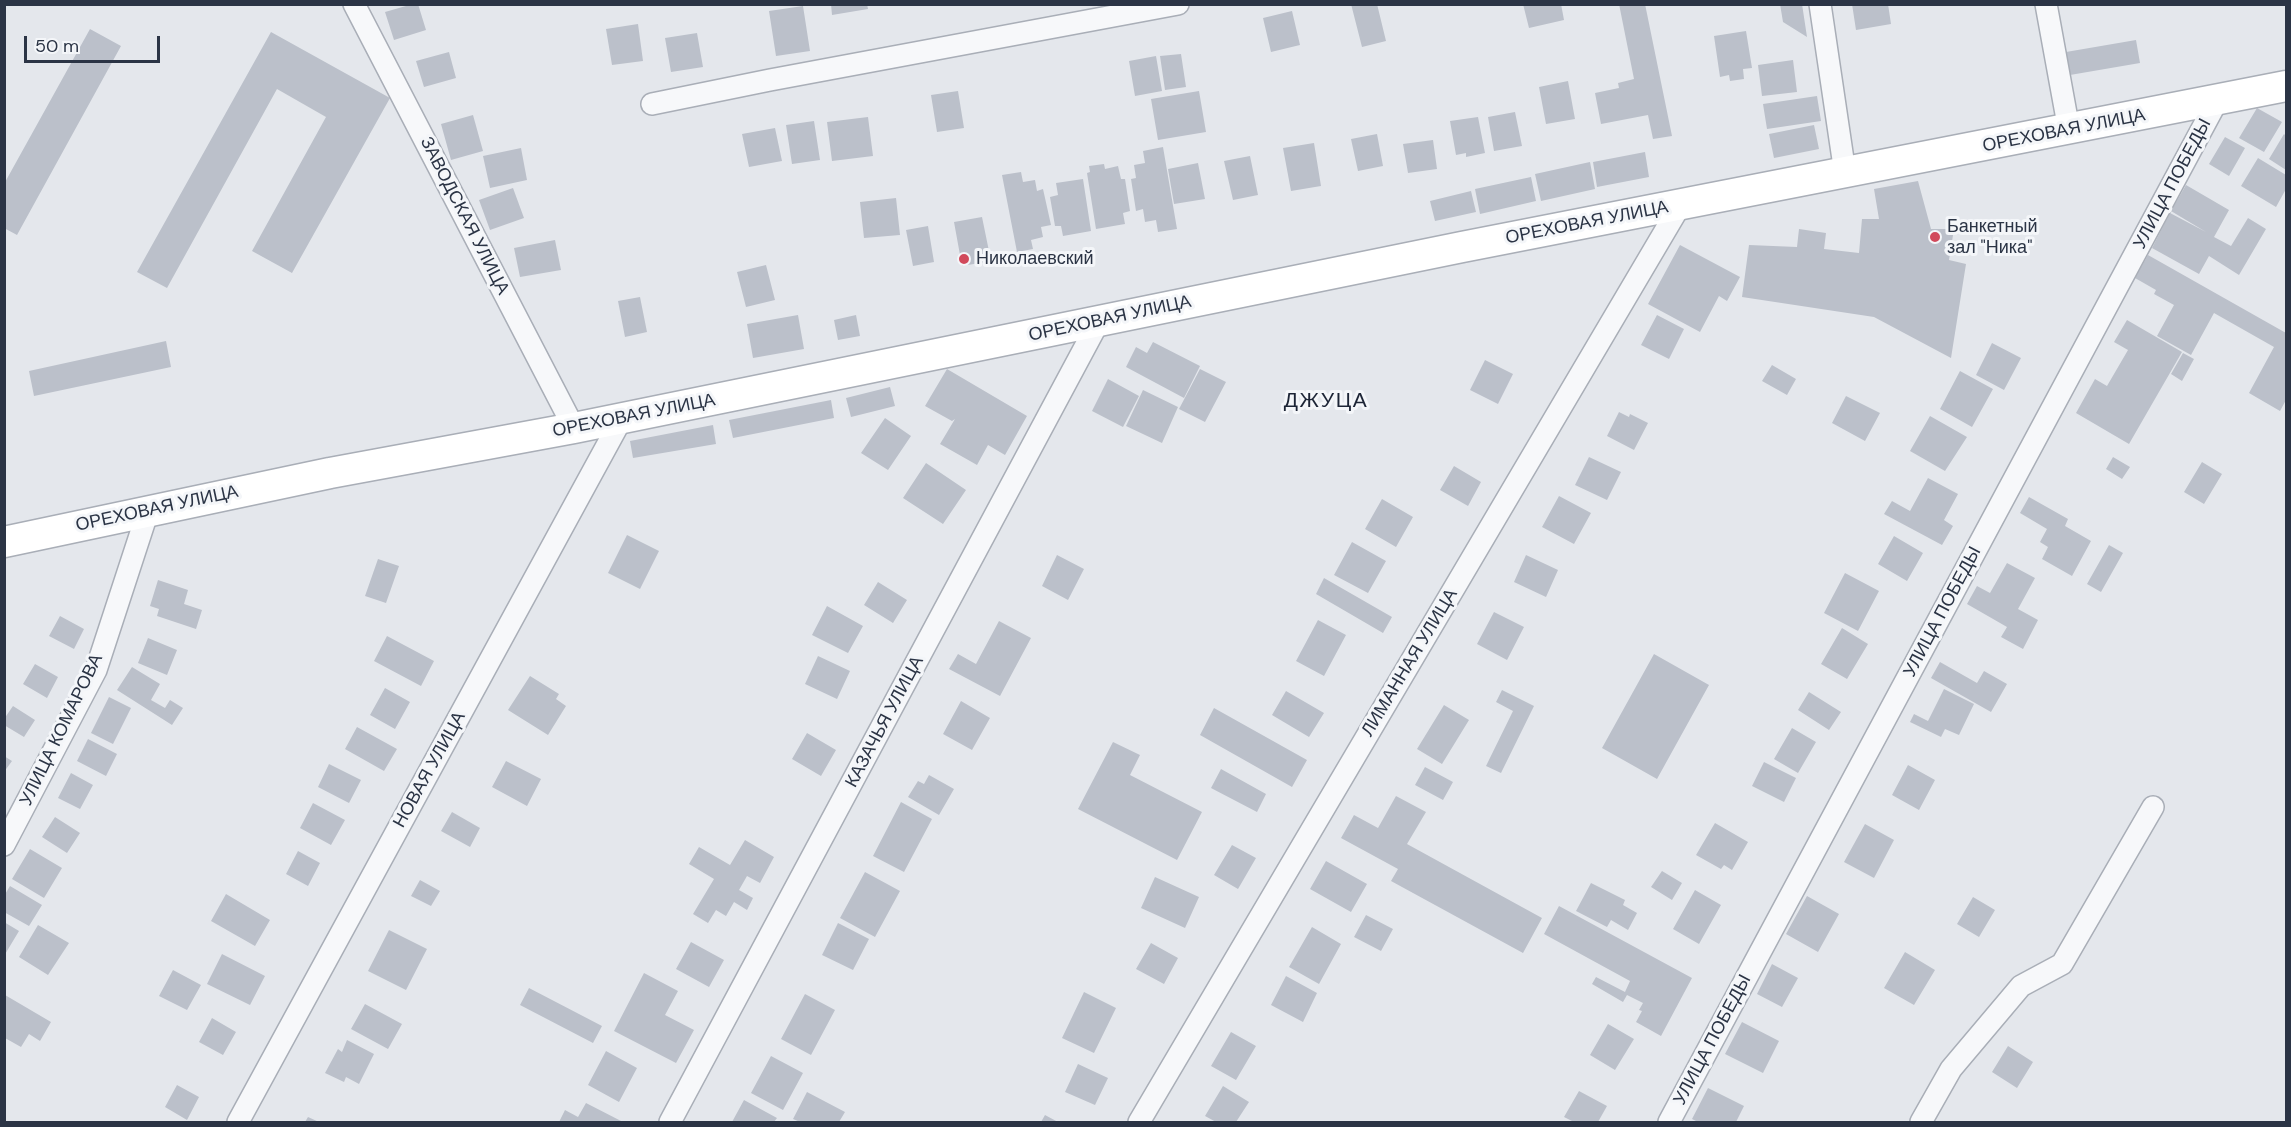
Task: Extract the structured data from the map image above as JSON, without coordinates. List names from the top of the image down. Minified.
{"streets":{"main road":["ОРЕХОВАЯ УЛИЦА"],"street":["УЛИЦА ПОБЕДЫ","ЗАВОДСКАЯ УЛИЦА","ЛИМАННАЯ УЛИЦА","КАЗАЧЬЯ УЛИЦА","УЛИЦА КОМАРОВА","НОВАЯ УЛИЦА"]},"crossings":[["ОРЕХОВАЯ УЛИЦА","УЛИЦА ПОБЕДЫ"],["ОРЕХОВАЯ УЛИЦА","ЗАВОДСКАЯ УЛИЦА"],["ОРЕХОВАЯ УЛИЦА","ЛИМАННАЯ УЛИЦА"],["ОРЕХОВАЯ УЛИЦА","КАЗАЧЬЯ УЛИЦА"],["ОРЕХОВАЯ УЛИЦА","УЛИЦА КОМАРОВА"],["ОРЕХОВАЯ УЛИЦА","НОВАЯ УЛИЦА"]],"districts":["ДЖУЦА"],"places":["Банкетный зал \"Ника\"","Николаевский"],"scale_bar":"50 m"}
